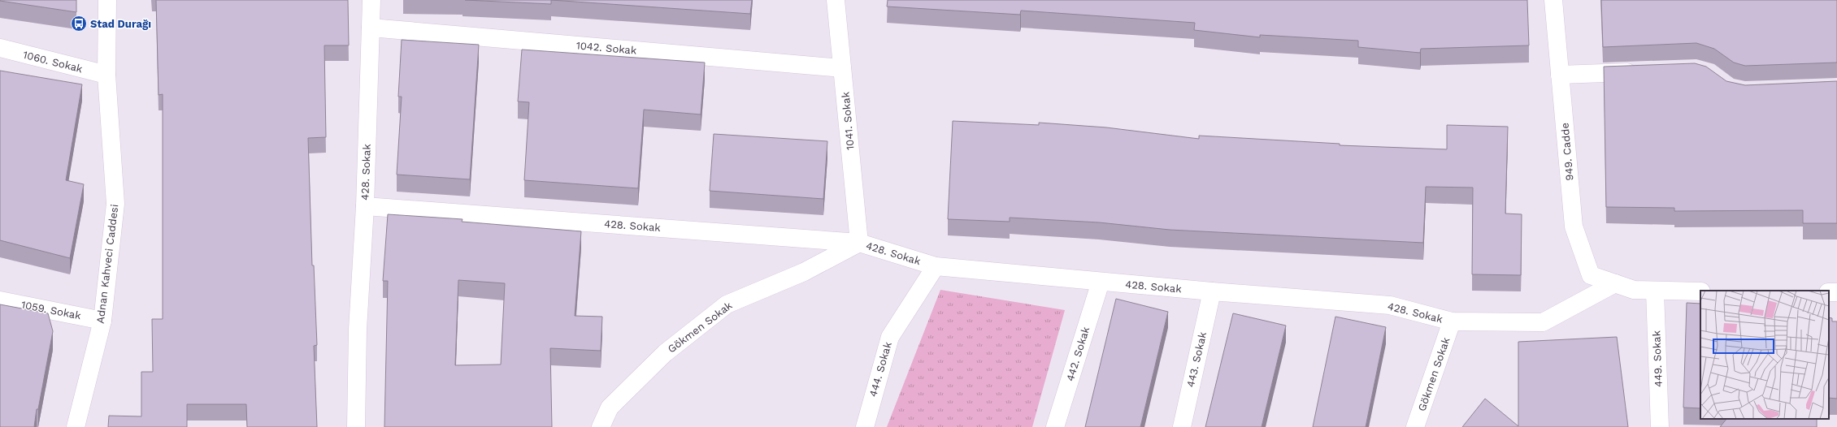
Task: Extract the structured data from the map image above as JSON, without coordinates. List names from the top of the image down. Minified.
{"streets":{"street":["1042. Sokak","1060. Sokak","1041. Sokak","949. Cadde","428. Sokak","Adnan Kahveci Caddesi","1059. Sokak","Gökmen Sokak","442. Sokak","449. Sokak","443. Sokak","444. Sokak"]},"crossings":[["1042. Sokak","1041. Sokak"],["1042. Sokak","428. Sokak"],["1060. Sokak","Adnan Kahveci Caddesi"],["1041. Sokak","428. Sokak"],["1041. Sokak","Gökmen Sokak"],["949. Cadde","428. Sokak"],["428. Sokak","Gökmen Sokak"],["428. Sokak","442. Sokak"],["428. Sokak","443. Sokak"],["428. Sokak","444. Sokak"],["Adnan Kahveci Caddesi","1059. Sokak"]],"places":{"bus stop":["Stad Durağı"]}}
